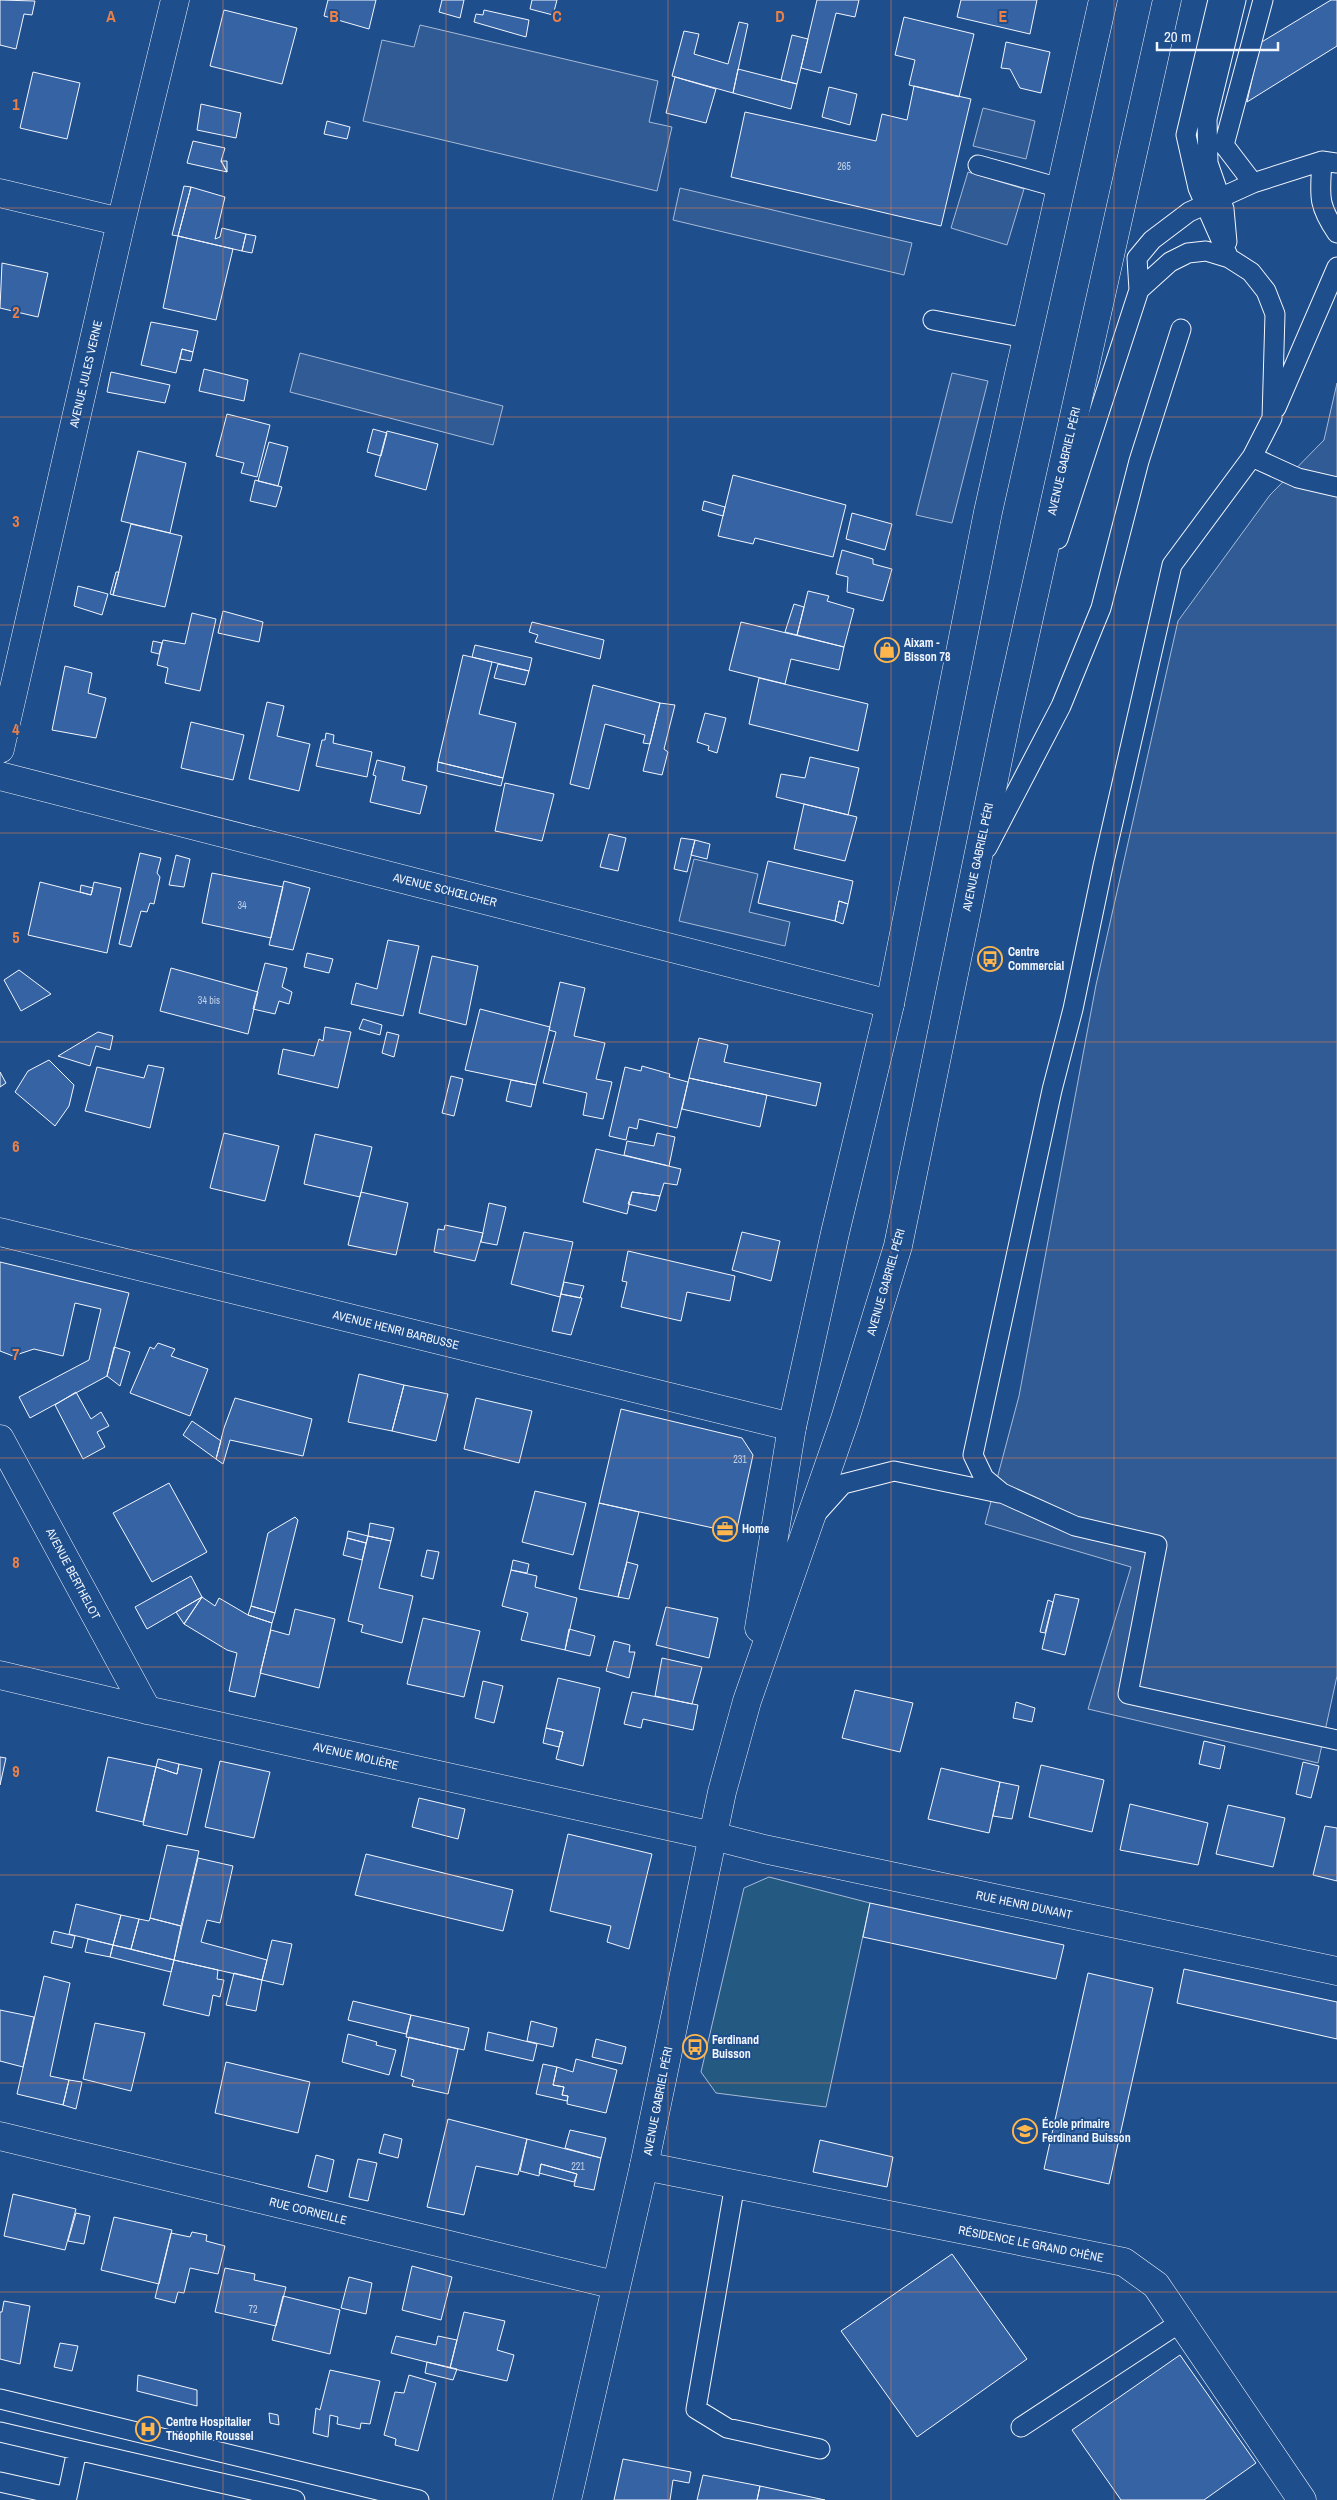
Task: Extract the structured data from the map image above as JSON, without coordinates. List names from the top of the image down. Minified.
{"streets":{"street":["AVENUE JULES VERNE","AVENUE GABRIEL PÉRI","AVENUE SCHŒLCHER","AVENUE HENRI BARBUSSE","AVENUE BERTHELOT","AVENUE MOLIÈRE","RUE HENRI DUNANT","RUE CORNEILLE","RÉSIDENCE LE GRAND CHÊNE"]},"crossings":[["AVENUE GABRIEL PÉRI","AVENUE SCHŒLCHER"],["AVENUE GABRIEL PÉRI","AVENUE HENRI BARBUSSE"],["AVENUE GABRIEL PÉRI","AVENUE MOLIÈRE"],["AVENUE GABRIEL PÉRI","RUE HENRI DUNANT"],["AVENUE GABRIEL PÉRI","RUE CORNEILLE"],["AVENUE GABRIEL PÉRI","RÉSIDENCE LE GRAND CHÊNE"],["AVENUE BERTHELOT","AVENUE MOLIÈRE"],["AVENUE MOLIÈRE","RUE HENRI DUNANT"]],"places":{"shop":["Aixam - Bisson 78"],"bus stop":["Centre Commercial","Ferdinand Buisson"],"office":["Home"],"school or university":["École primaire Ferdinand Buisson"],"hospital":["Centre Hospitalier Théophile Roussel"]},"house_numbers":["265","34","34 bis","231","221","72"],"scale_bar":"20 m","grid":{"columns":["A","B","C","D","E"],"rows":["1","2","3","4","5","6","7","8","9"]}}
